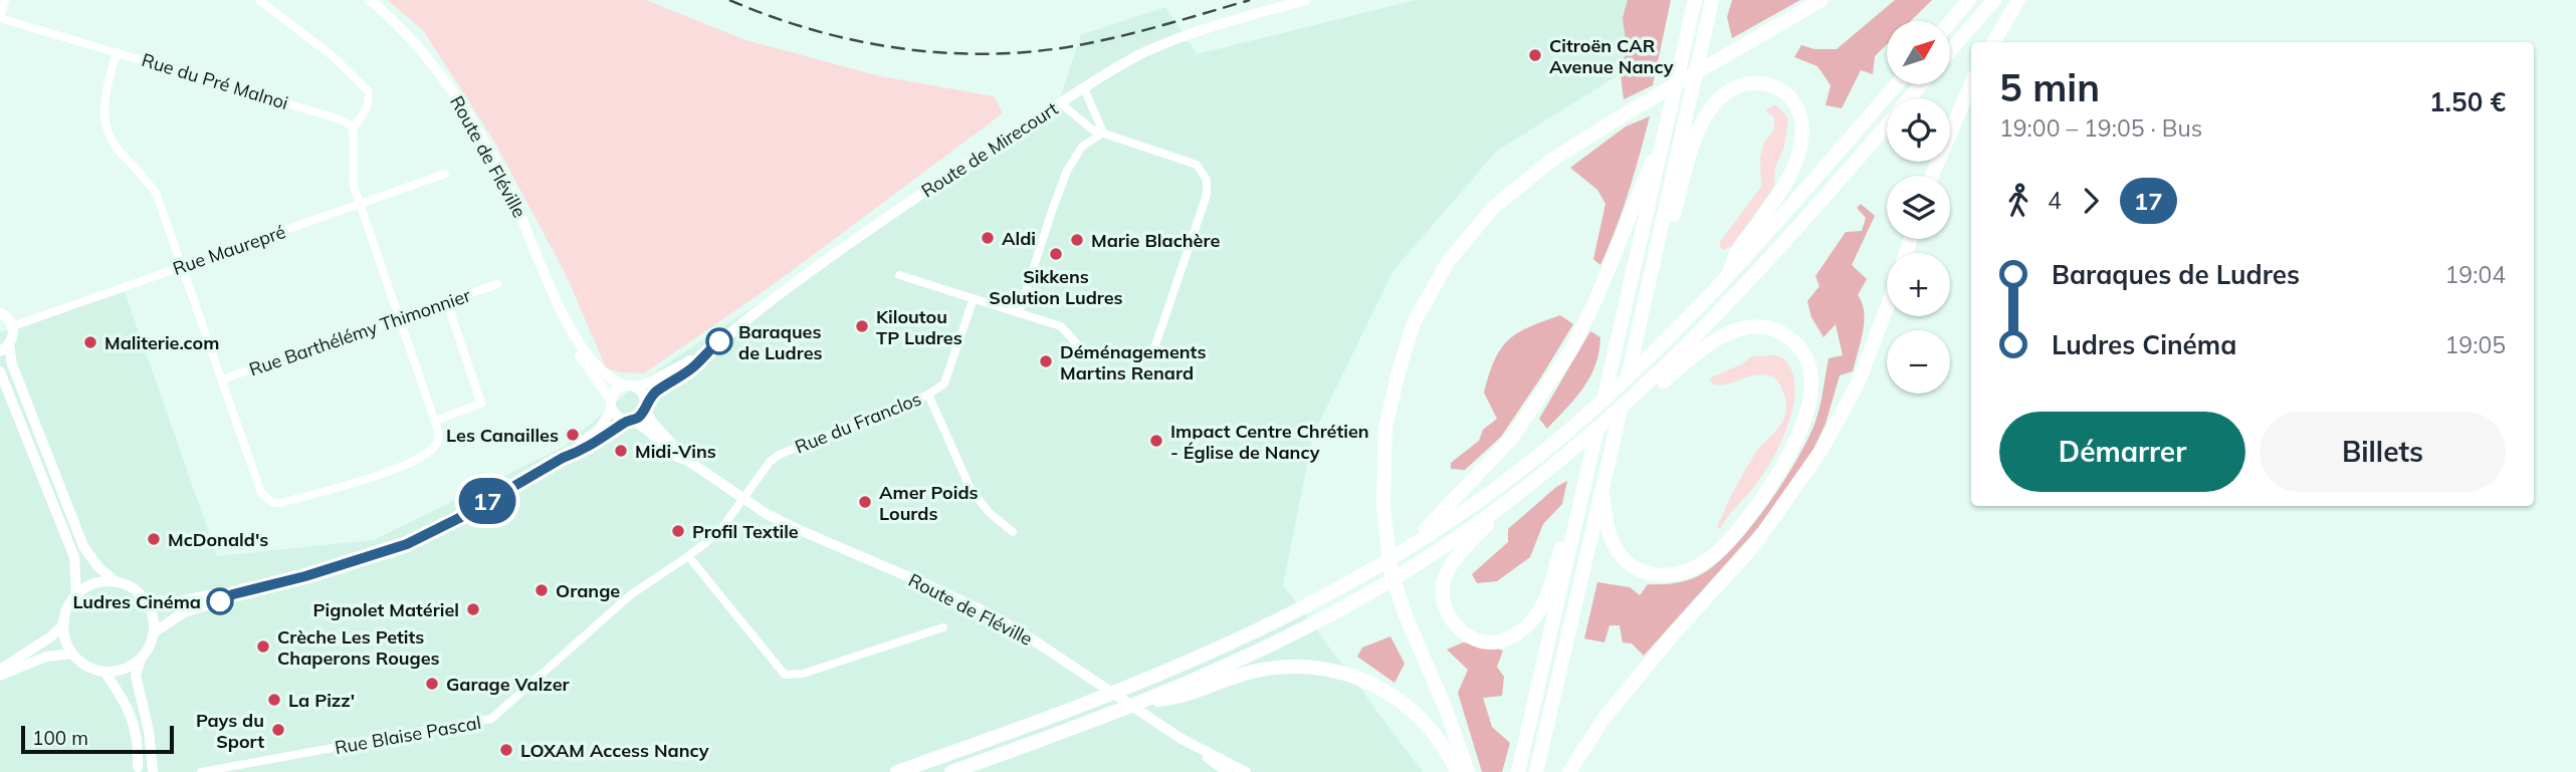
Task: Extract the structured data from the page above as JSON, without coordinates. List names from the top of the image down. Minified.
{"streets":{"main road":["Route de Mirecourt","Route de Fléville"],"street":["Rue du Pré Malnoi","Rue Maurepré","Rue Barthélémy Thimonnier","Rue du Franclos","Rue Blaise Pascal"]},"crossings":[["Route de Mirecourt","Route de Fléville"],["Route de Fléville","Rue du Franclos"],["Route de Fléville","Rue Blaise Pascal"],["Rue du Franclos","Rue Blaise Pascal"]],"places":["Citroën CAR Avenue Nancy","Aldi","Marie Blachère","Sikkens Solution Ludres","Kiloutou TP Ludres","Baraques de Ludres","Maliterie.com","Déménagements Martins Renard","Les Canailles","Impact Centre Chrétien - Église de Nancy","Midi-Vins","Amer Poids Lourds","Profil Textile","McDonald's","Orange","Ludres Cinéma","Pignolet Matériel","Crèche Les Petits Chaperons Rouges","Garage Valzer","La Pizz'","Pays du Sport","LOXAM Access Nancy"],"lines":["bus line 17"],"scale_bar":"100 m","north":"top right","page":{"on_map":"17","map_buttons":["+","−"],"heading":["5 min","19:00 – 19:05 · Bus","1.50 €"],"legs":["4","17"],"list":[{"name":"Baraques de Ludres","value":"19:04"},{"name":"Ludres Cinéma","value":"19:05"}],"buttons":["Démarrer","Billets"],"scale":"100 m"}}
